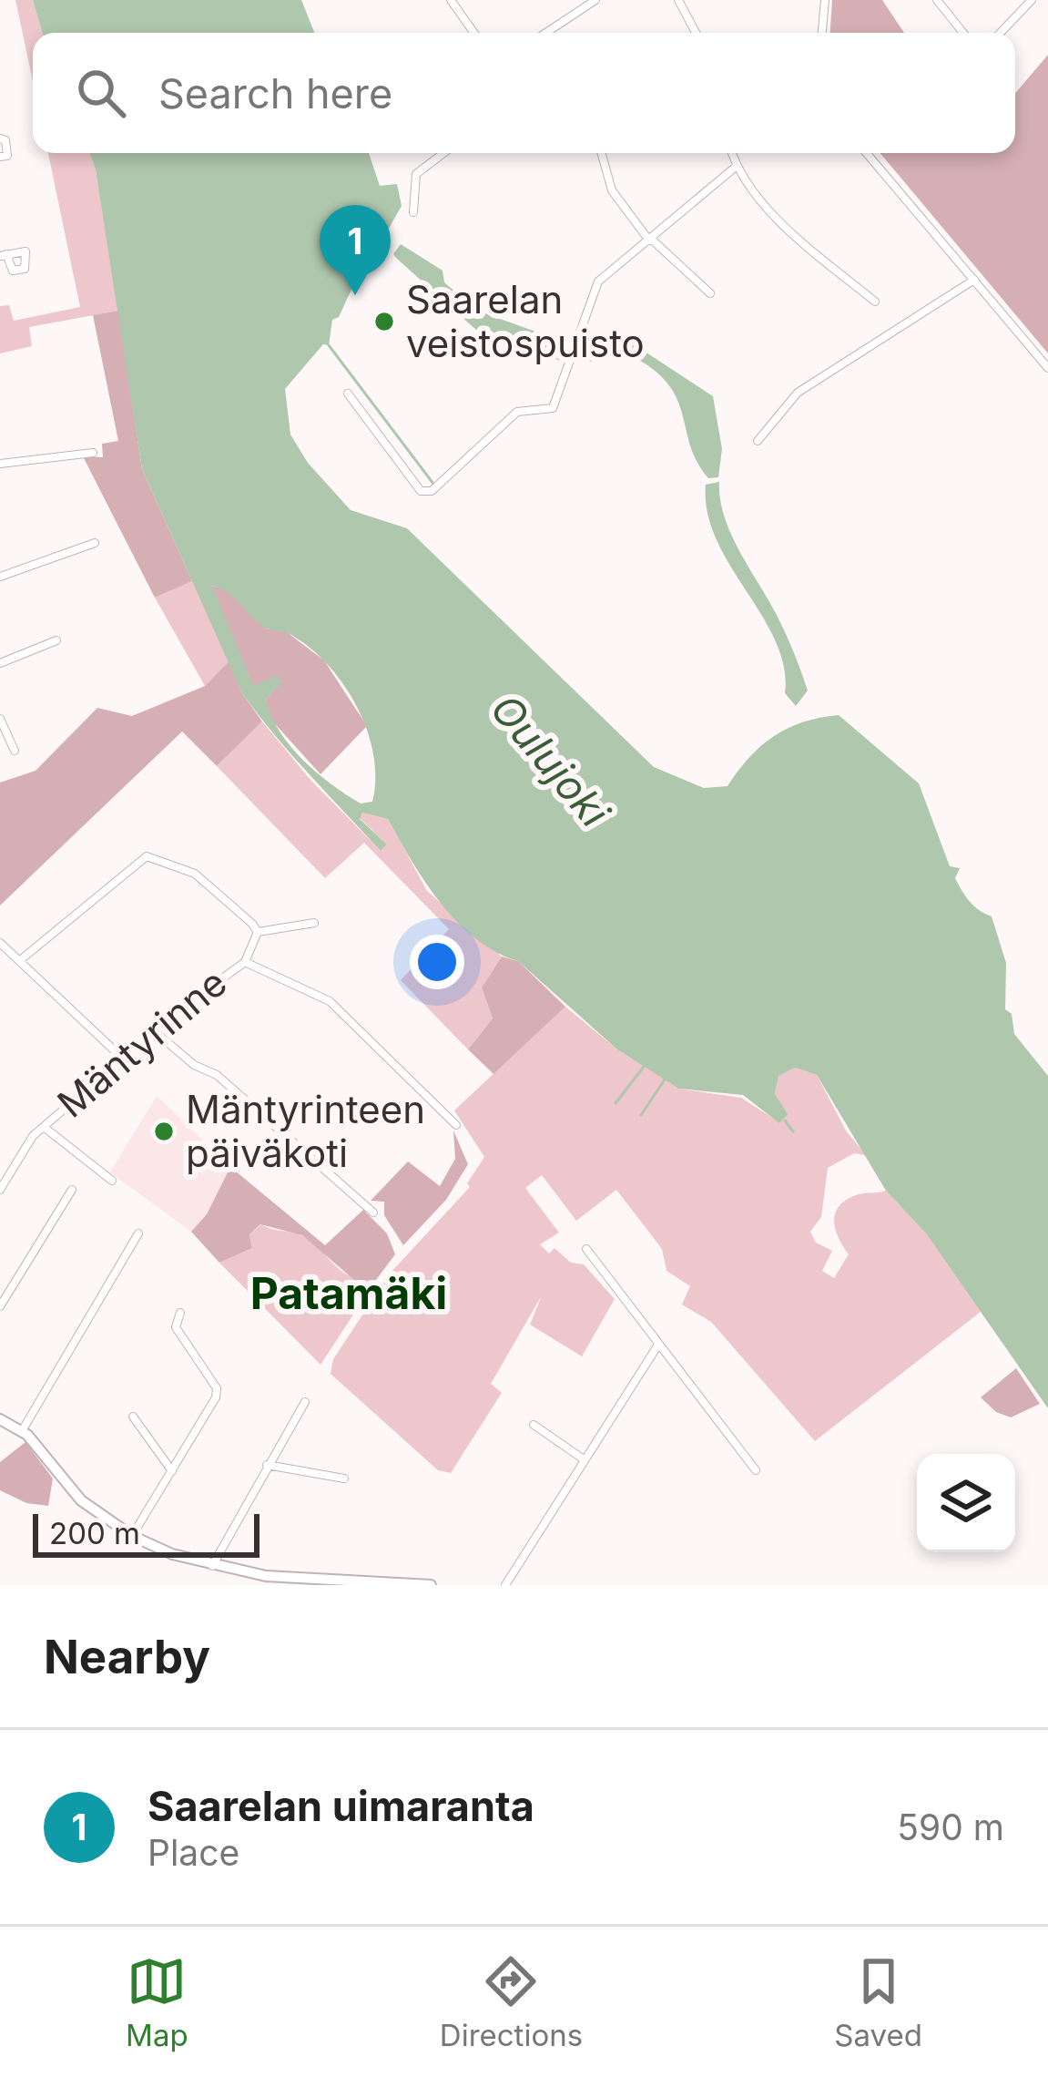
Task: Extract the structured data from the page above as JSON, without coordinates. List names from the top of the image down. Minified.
{"streets":{"street":["Mäntyrinne"]},"districts":["Patamäki"],"water":["Oulujoki"],"places":["Saarelan veistospuisto","Mäntyrinteen päiväkoti"],"scale_bar":"200 m","page":{"search":"Search here","pins":"1","scale":"200 m","heading":"Nearby","list":[{"mark":"1","name":"Saarelan uimaranta","note":"Place","value":"590 m"}],"nav":["Map","Directions","Saved"]}}
